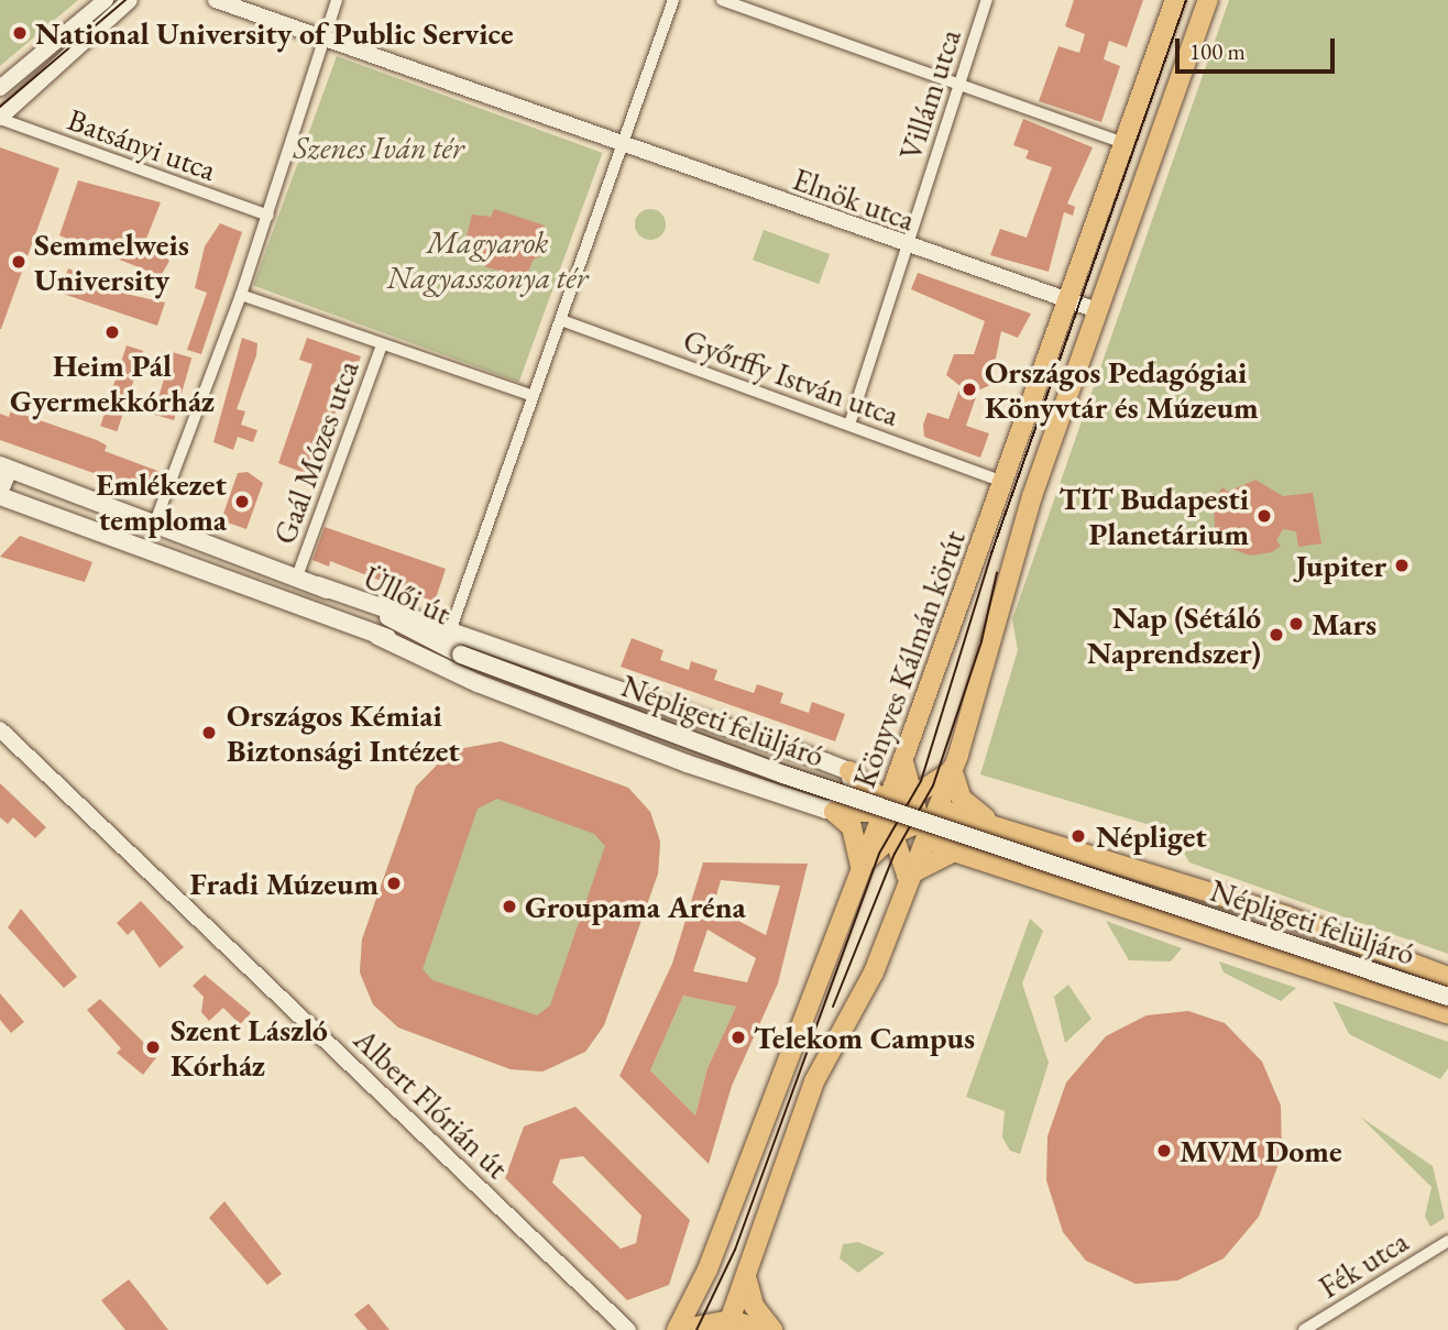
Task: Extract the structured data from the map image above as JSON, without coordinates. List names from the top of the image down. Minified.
{"streets":{"main road":["Üllői út","Könyves Kálmán körút","Népligeti felüljáró"],"street":["Villám utca","Batsányi utca","Elnök utca","Győrffy István utca","Gaál Mózes utca","Albert Flórián út","Fék utca"]},"crossings":[["Villám utca","Elnök utca"],["Villám utca","Győrffy István utca"],["Elnök utca","Könyves Kálmán körút"],["Győrffy István utca","Könyves Kálmán körút"],["Gaál Mózes utca","Üllői út"],["Üllői út","Népligeti felüljáró"]],"parks":["Szenes Iván tér","Magyarok Nagyasszonya tér"],"places":["National University of Public Service","Semmelweis University","Heim Pál Gyermekkórház","Országos Pedagógiai Könyvtár és Múzeum","Emlékezet temploma","TIT Budapesti Planetárium","Jupiter","Mars","Nap (Sétáló Naprendszer)","Országos Kémiai Biztonsági Intézet","Népliget","Fradi Múzeum","Groupama Aréna","Telekom Campus","Szent László Kórház","MVM Dome"],"scale_bar":"100 m"}
